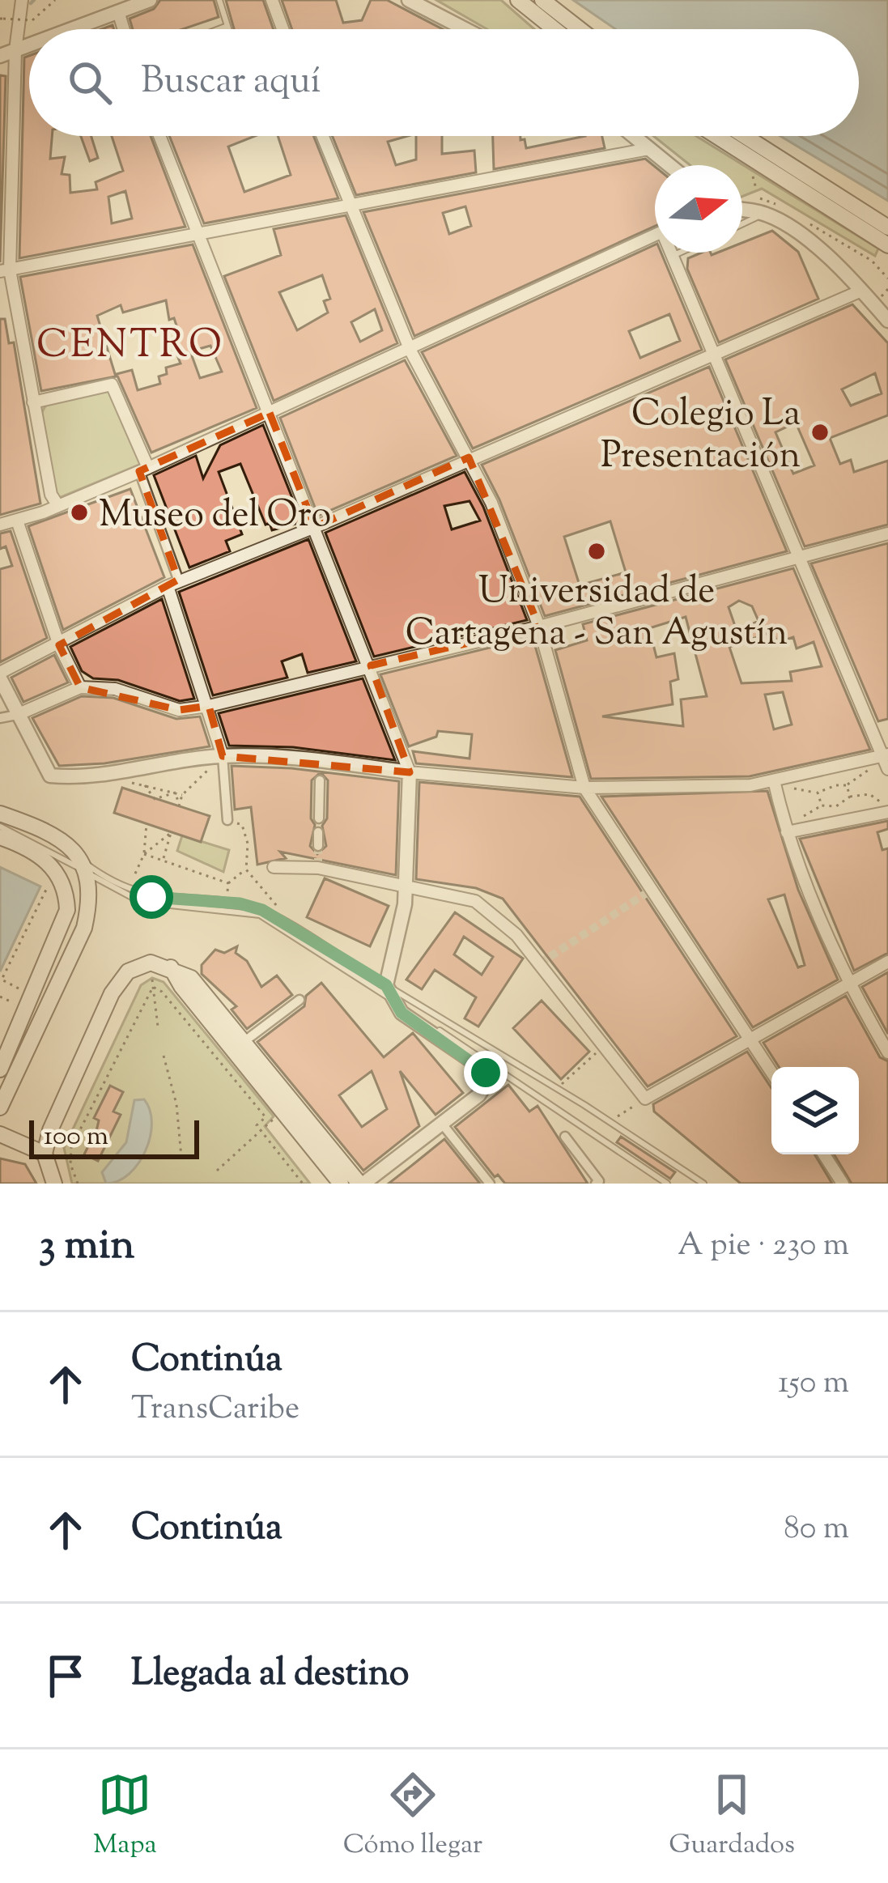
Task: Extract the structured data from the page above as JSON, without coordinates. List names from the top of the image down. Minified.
{"districts":["CENTRO"],"places":["Colegio La Presentación","Museo del Oro","Universidad de Cartagena - San Agustín"],"scale_bar":"100 m","north":"right","page":{"search":"Buscar aquí","scale":"100 m","heading":["3 min","A pie · 230 m"],"list":[["Continúa","TransCaribe","150 m"],["Continúa","80 m"],"Llegada al destino"],"nav":["Mapa","Cómo llegar","Guardados"]}}
